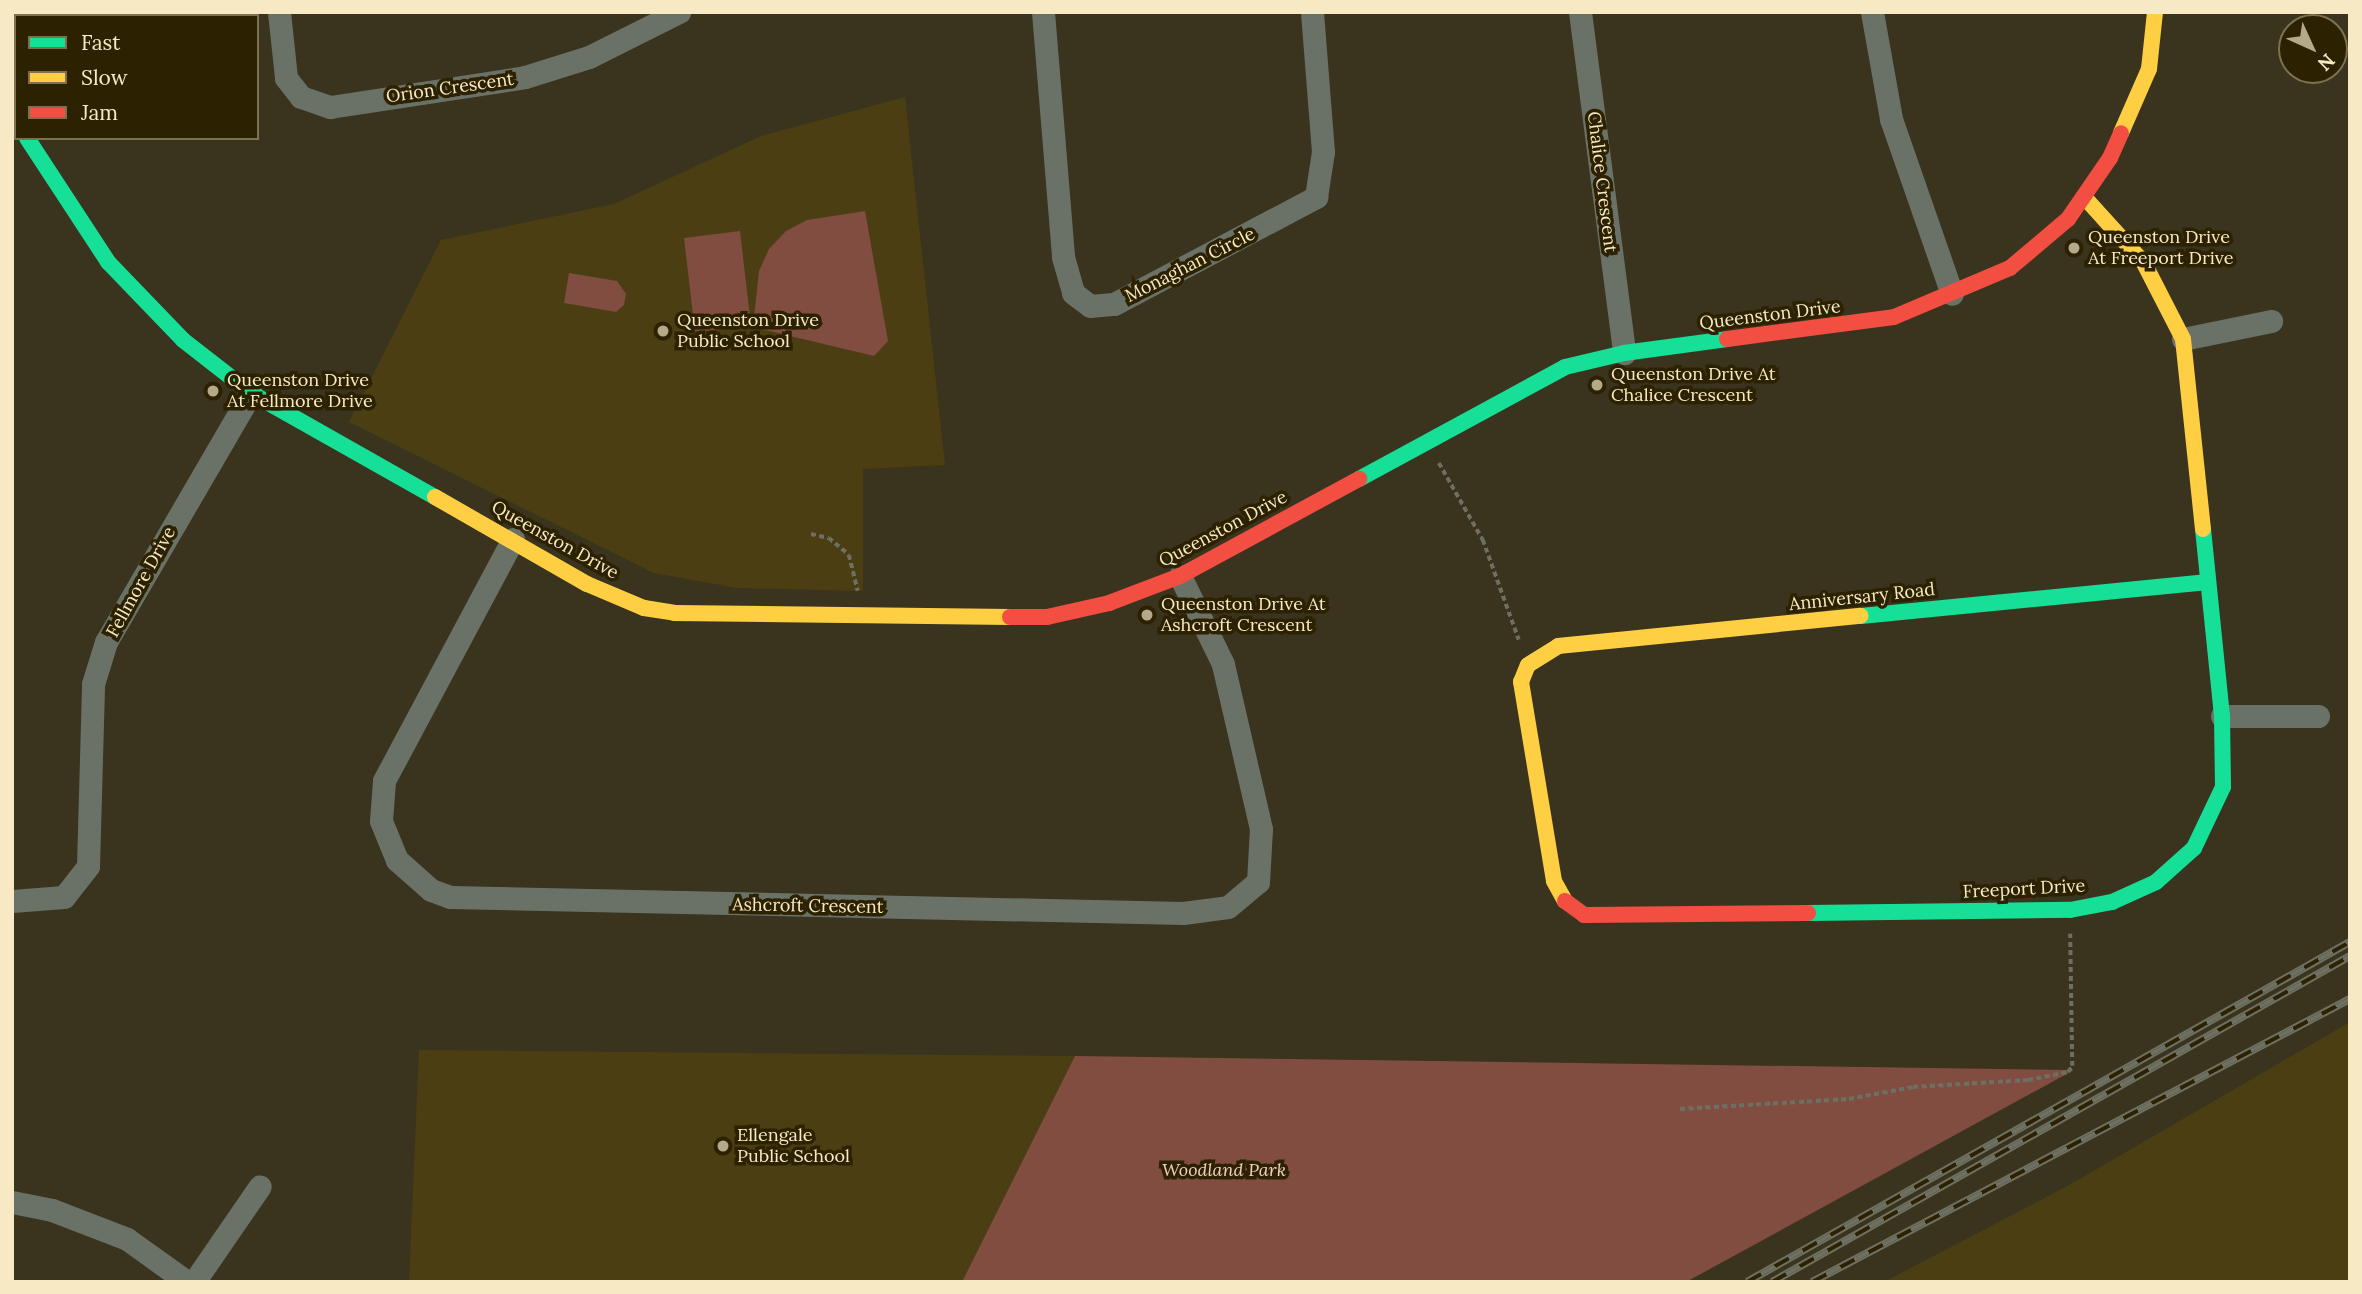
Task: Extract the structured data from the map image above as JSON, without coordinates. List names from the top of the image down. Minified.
{"streets":{"street":["Orion Crescent","Chalice Crescent","Monaghan Circle","Queenston Drive","Fellmore Drive","Anniversary Road","Freeport Drive","Ashcroft Crescent"]},"crossings":[["Chalice Crescent","Queenston Drive"],["Queenston Drive","Fellmore Drive"],["Queenston Drive","Freeport Drive"],["Queenston Drive","Ashcroft Crescent"],["Anniversary Road","Freeport Drive"]],"parks":["Woodland Park"],"places":["Queenston Drive At Freeport Drive","Queenston Drive Public School","Queenston Drive At Chalice Crescent","Queenston Drive At Fellmore Drive","Queenston Drive At Ashcroft Crescent","Ellengale Public School"],"legend":["Fast","Slow","Jam"],"north":"bottom right"}
